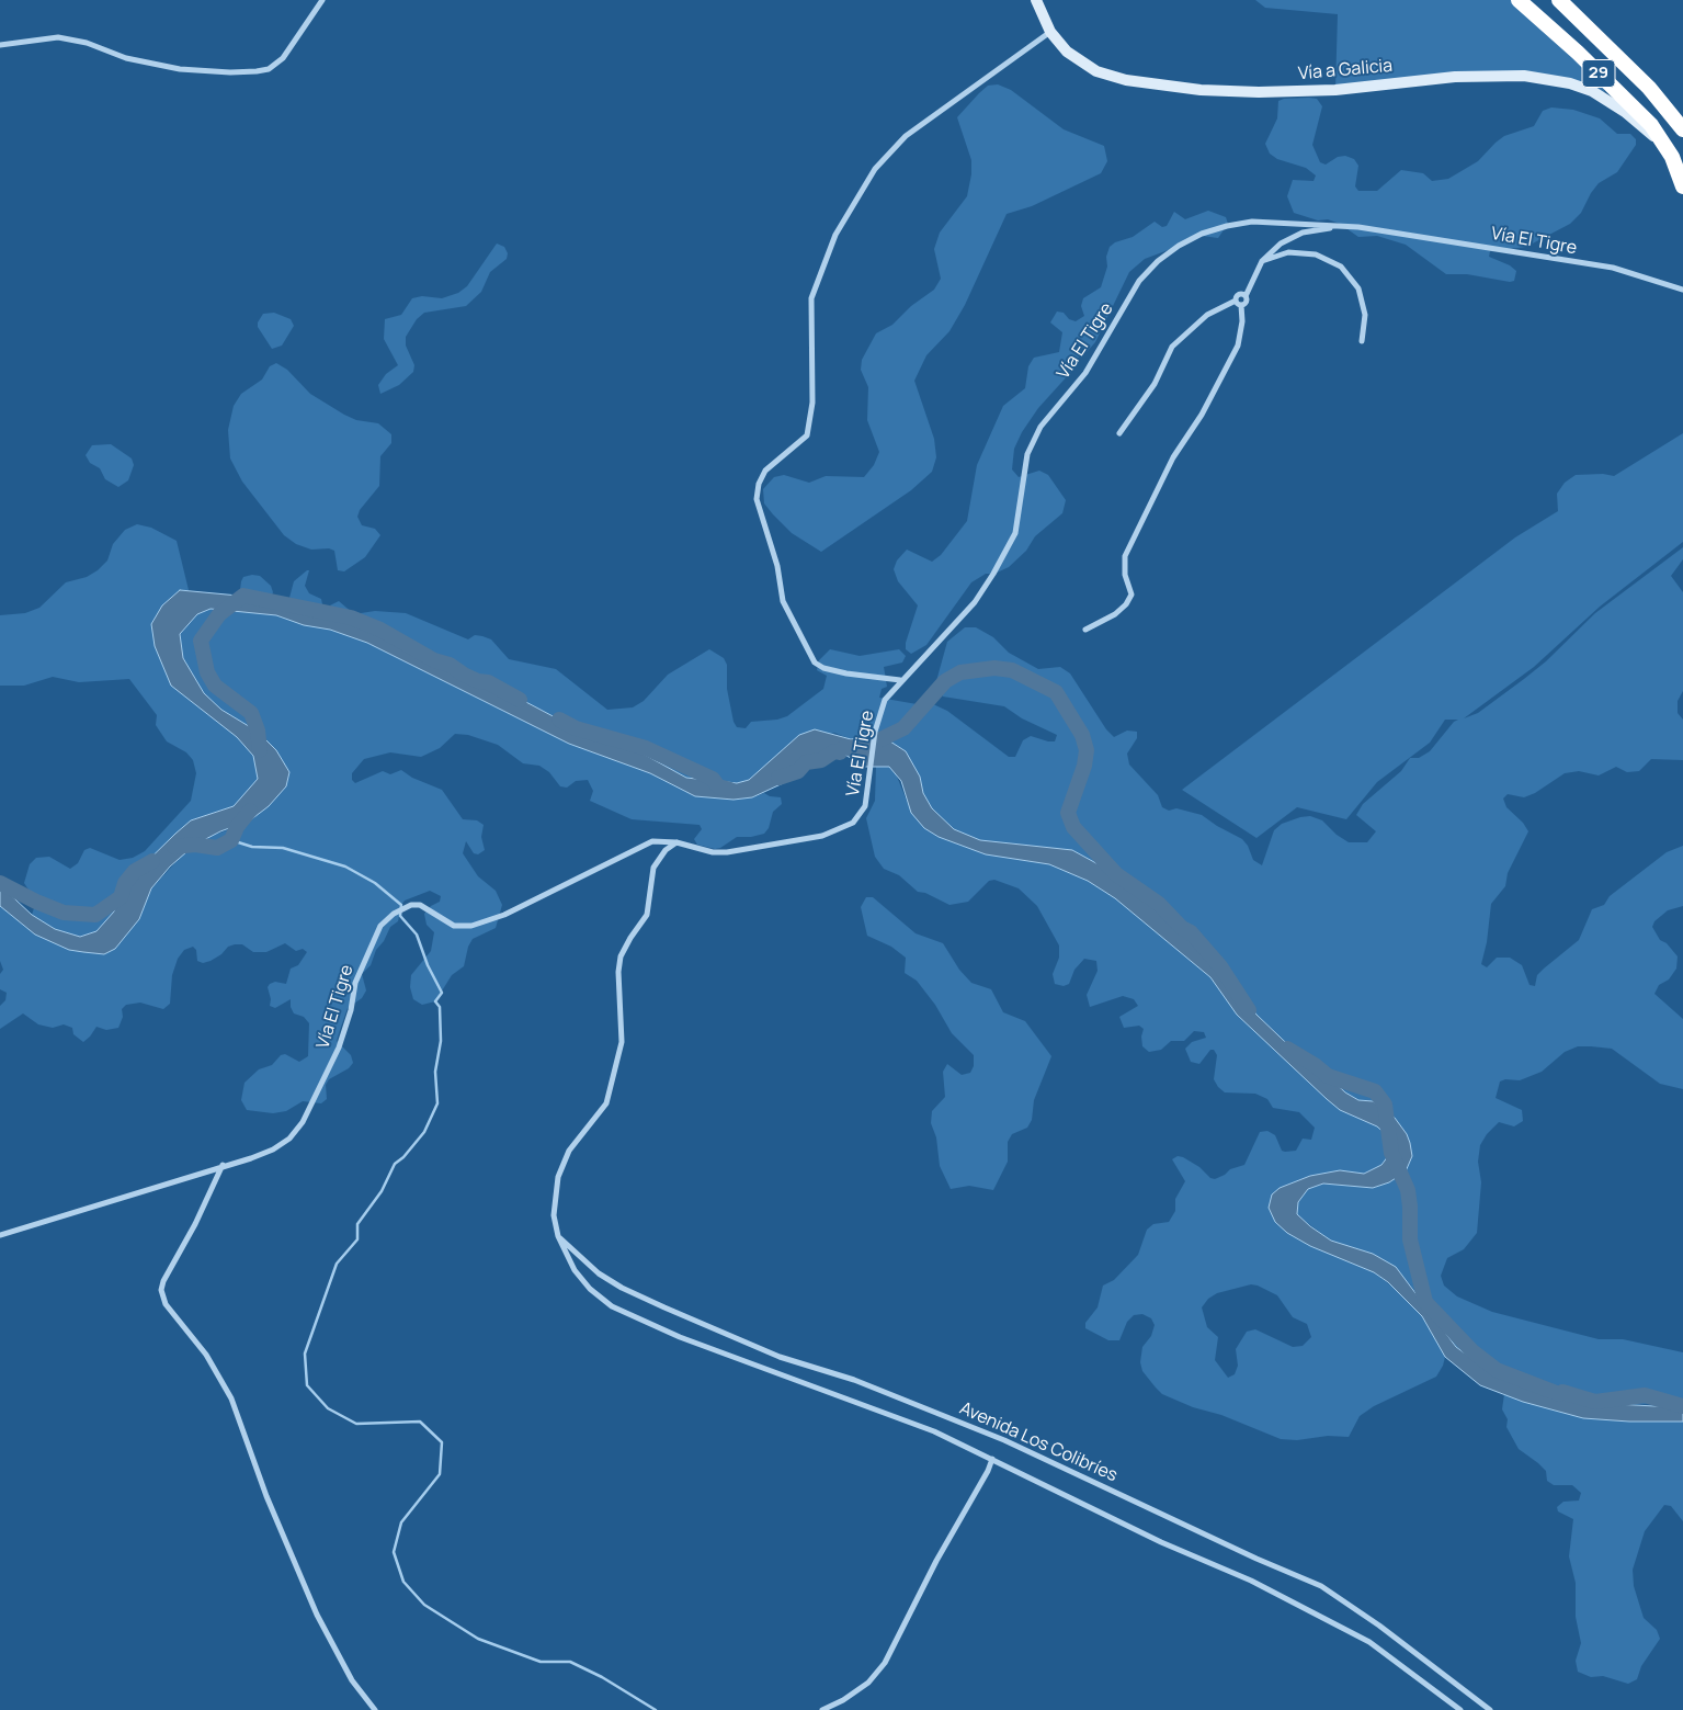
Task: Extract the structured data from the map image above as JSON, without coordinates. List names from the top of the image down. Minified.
{"streets":{"highway":["29"],"street":["Vía a Galicia","Vía El Tigre","Avenida Los Colibríes"]},"crossings":[["Vía a Galicia","29"],["Vía El Tigre","Avenida Los Colibríes"]]}
